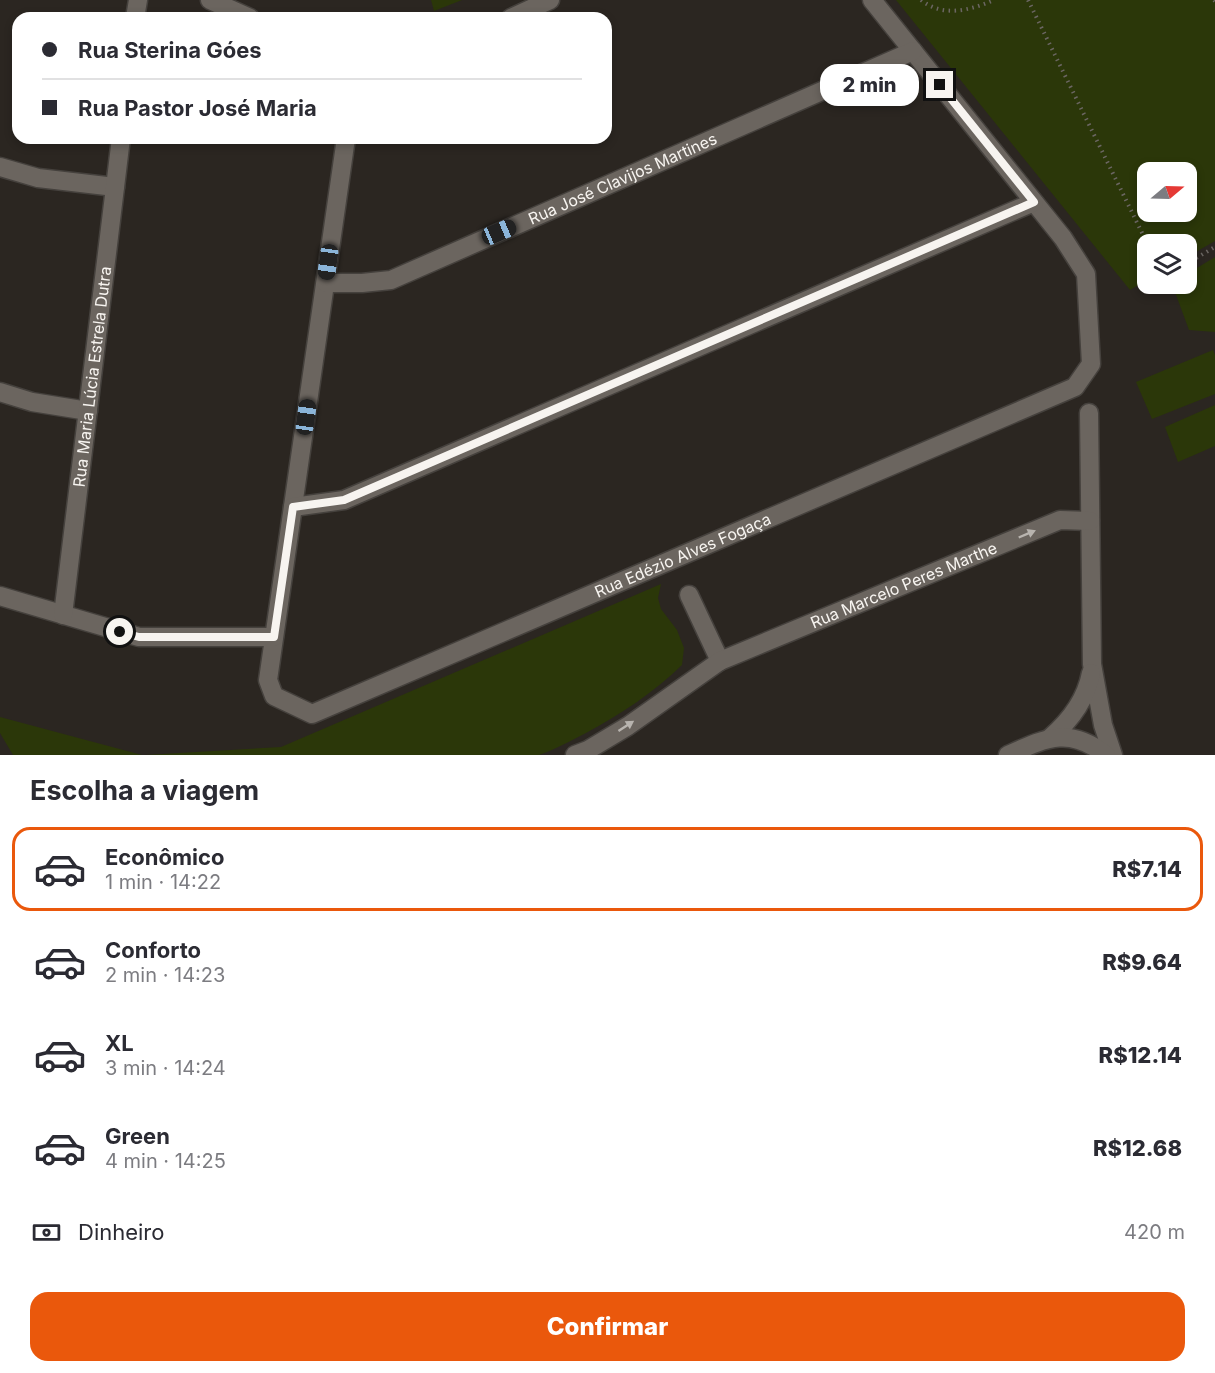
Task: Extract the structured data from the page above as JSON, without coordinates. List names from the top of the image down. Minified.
{"streets":{"street":["Rua José Clavijos Martines","Rua Maria Lúcia Estrela Dutra","Rua Edézio Alves Fogaça","Rua Marcelo Peres Marthe"]},"one_way":["Rua Marcelo Peres Marthe"],"north":"right","page":{"banner":["Rua Sterina Góes","Rua Pastor José Maria"],"bubble":"2 min","heading":"Escolha a viagem","list":[{"name":"Econômico","note":"1 min · 14:22","value":"R$7.14"},{"name":"Conforto","note":"2 min · 14:23","value":"R$9.64"},{"name":"XL","note":"3 min · 14:24","value":"R$12.14"},{"name":"Green","note":"4 min · 14:25","value":"R$12.68"}],"pay":["Dinheiro","420 m"],"buttons":"Confirmar"}}
